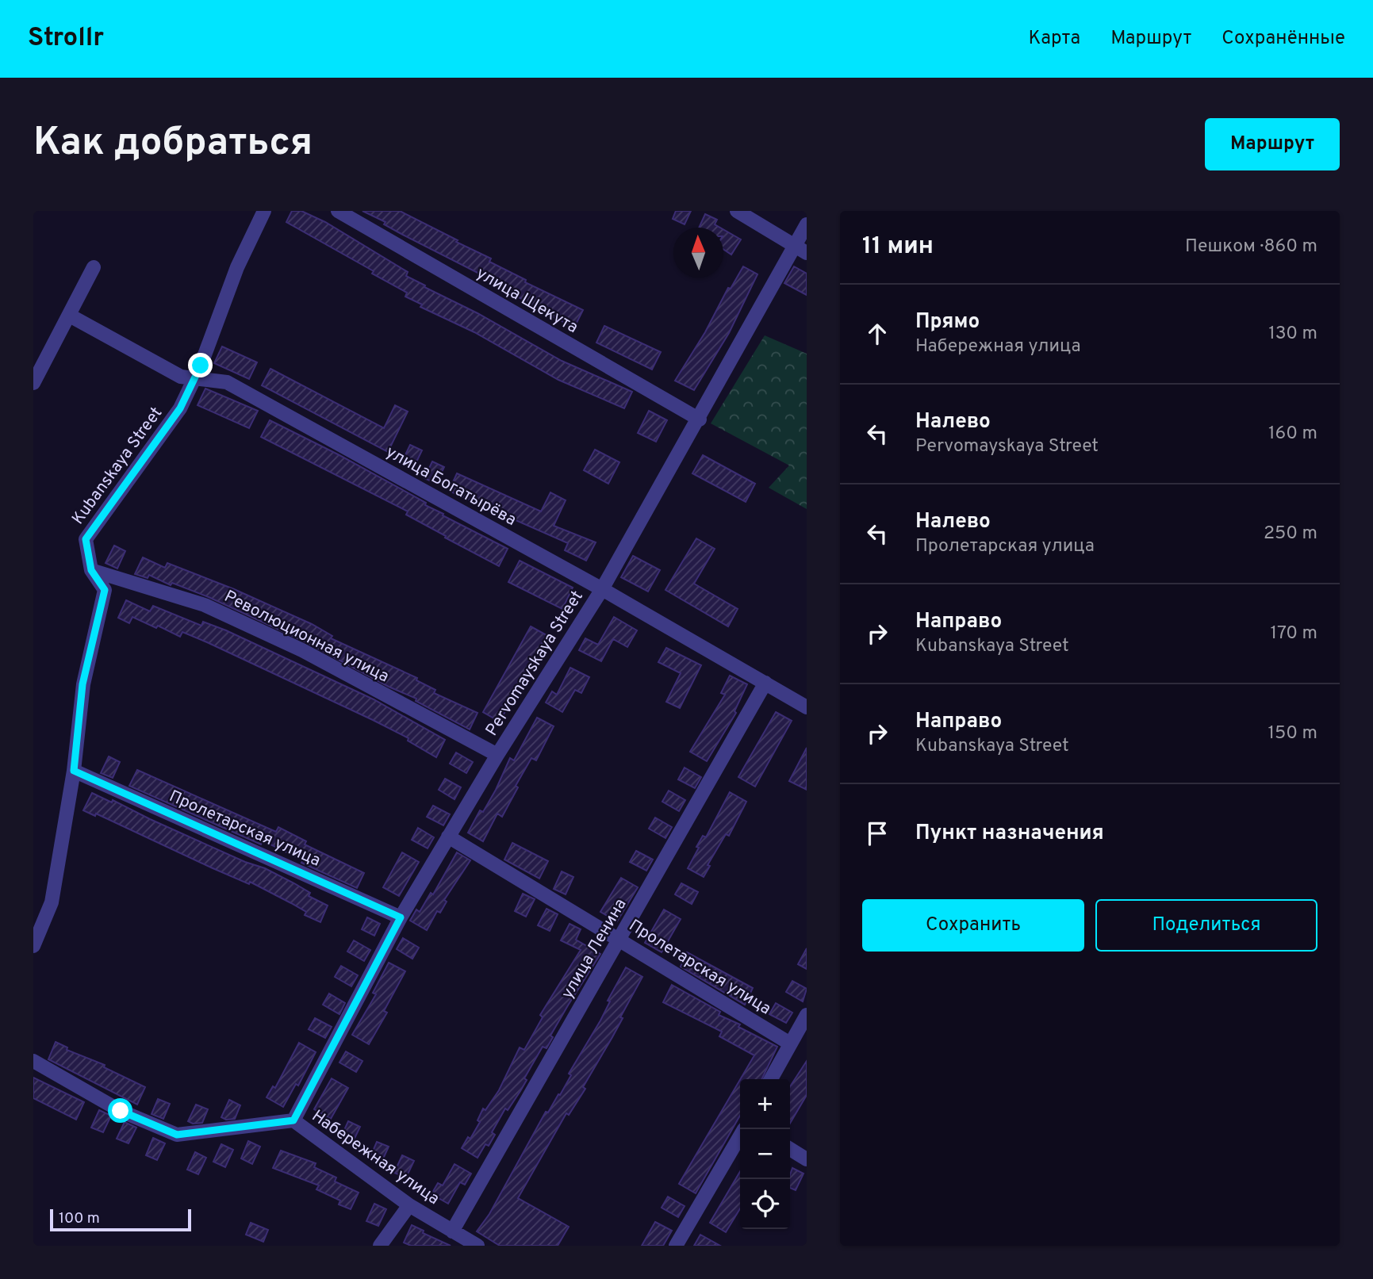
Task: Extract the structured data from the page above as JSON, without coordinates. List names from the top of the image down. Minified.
{"streets":{"street":["улица Щекута","Kubanskaya Street","улица Богатырёва","Революционная улица","Pervomayskaya Street","Пролетарская улица","улица Ленина","Набережная улица"]},"crossings":[["улица Щекута","Pervomayskaya Street"],["Kubanskaya Street","улица Богатырёва"],["Kubanskaya Street","Революционная улица"],["Kubanskaya Street","Пролетарская улица"],["улица Богатырёва","Pervomayskaya Street"],["улица Богатырёва","улица Ленина"],["Революционная улица","Pervomayskaya Street"],["Pervomayskaya Street","Пролетарская улица"],["Pervomayskaya Street","Набережная улица"],["Пролетарская улица","улица Ленина"],["улица Ленина","Набережная улица"]],"scale_bar":"100 m","north":"top","page":{"header":"Strollr","nav":["Карта","Маршрут","Сохранённые"],"buttons":["Маршрут",["Сохранить","Поделиться"]],"title":"Как добраться","heading":["11 мин","Пешком · 860 m"],"list":[["Прямо","Набережная улица","130 m"],["Налево","Pervomayskaya Street","160 m"],["Налево","Пролетарская улица","250 m"],["Направо","Kubanskaya Street","170 m"],["Направо","Kubanskaya Street","150 m"],"Пункт назначения"],"map_buttons":["+","−"],"scale":"100 m"}}
